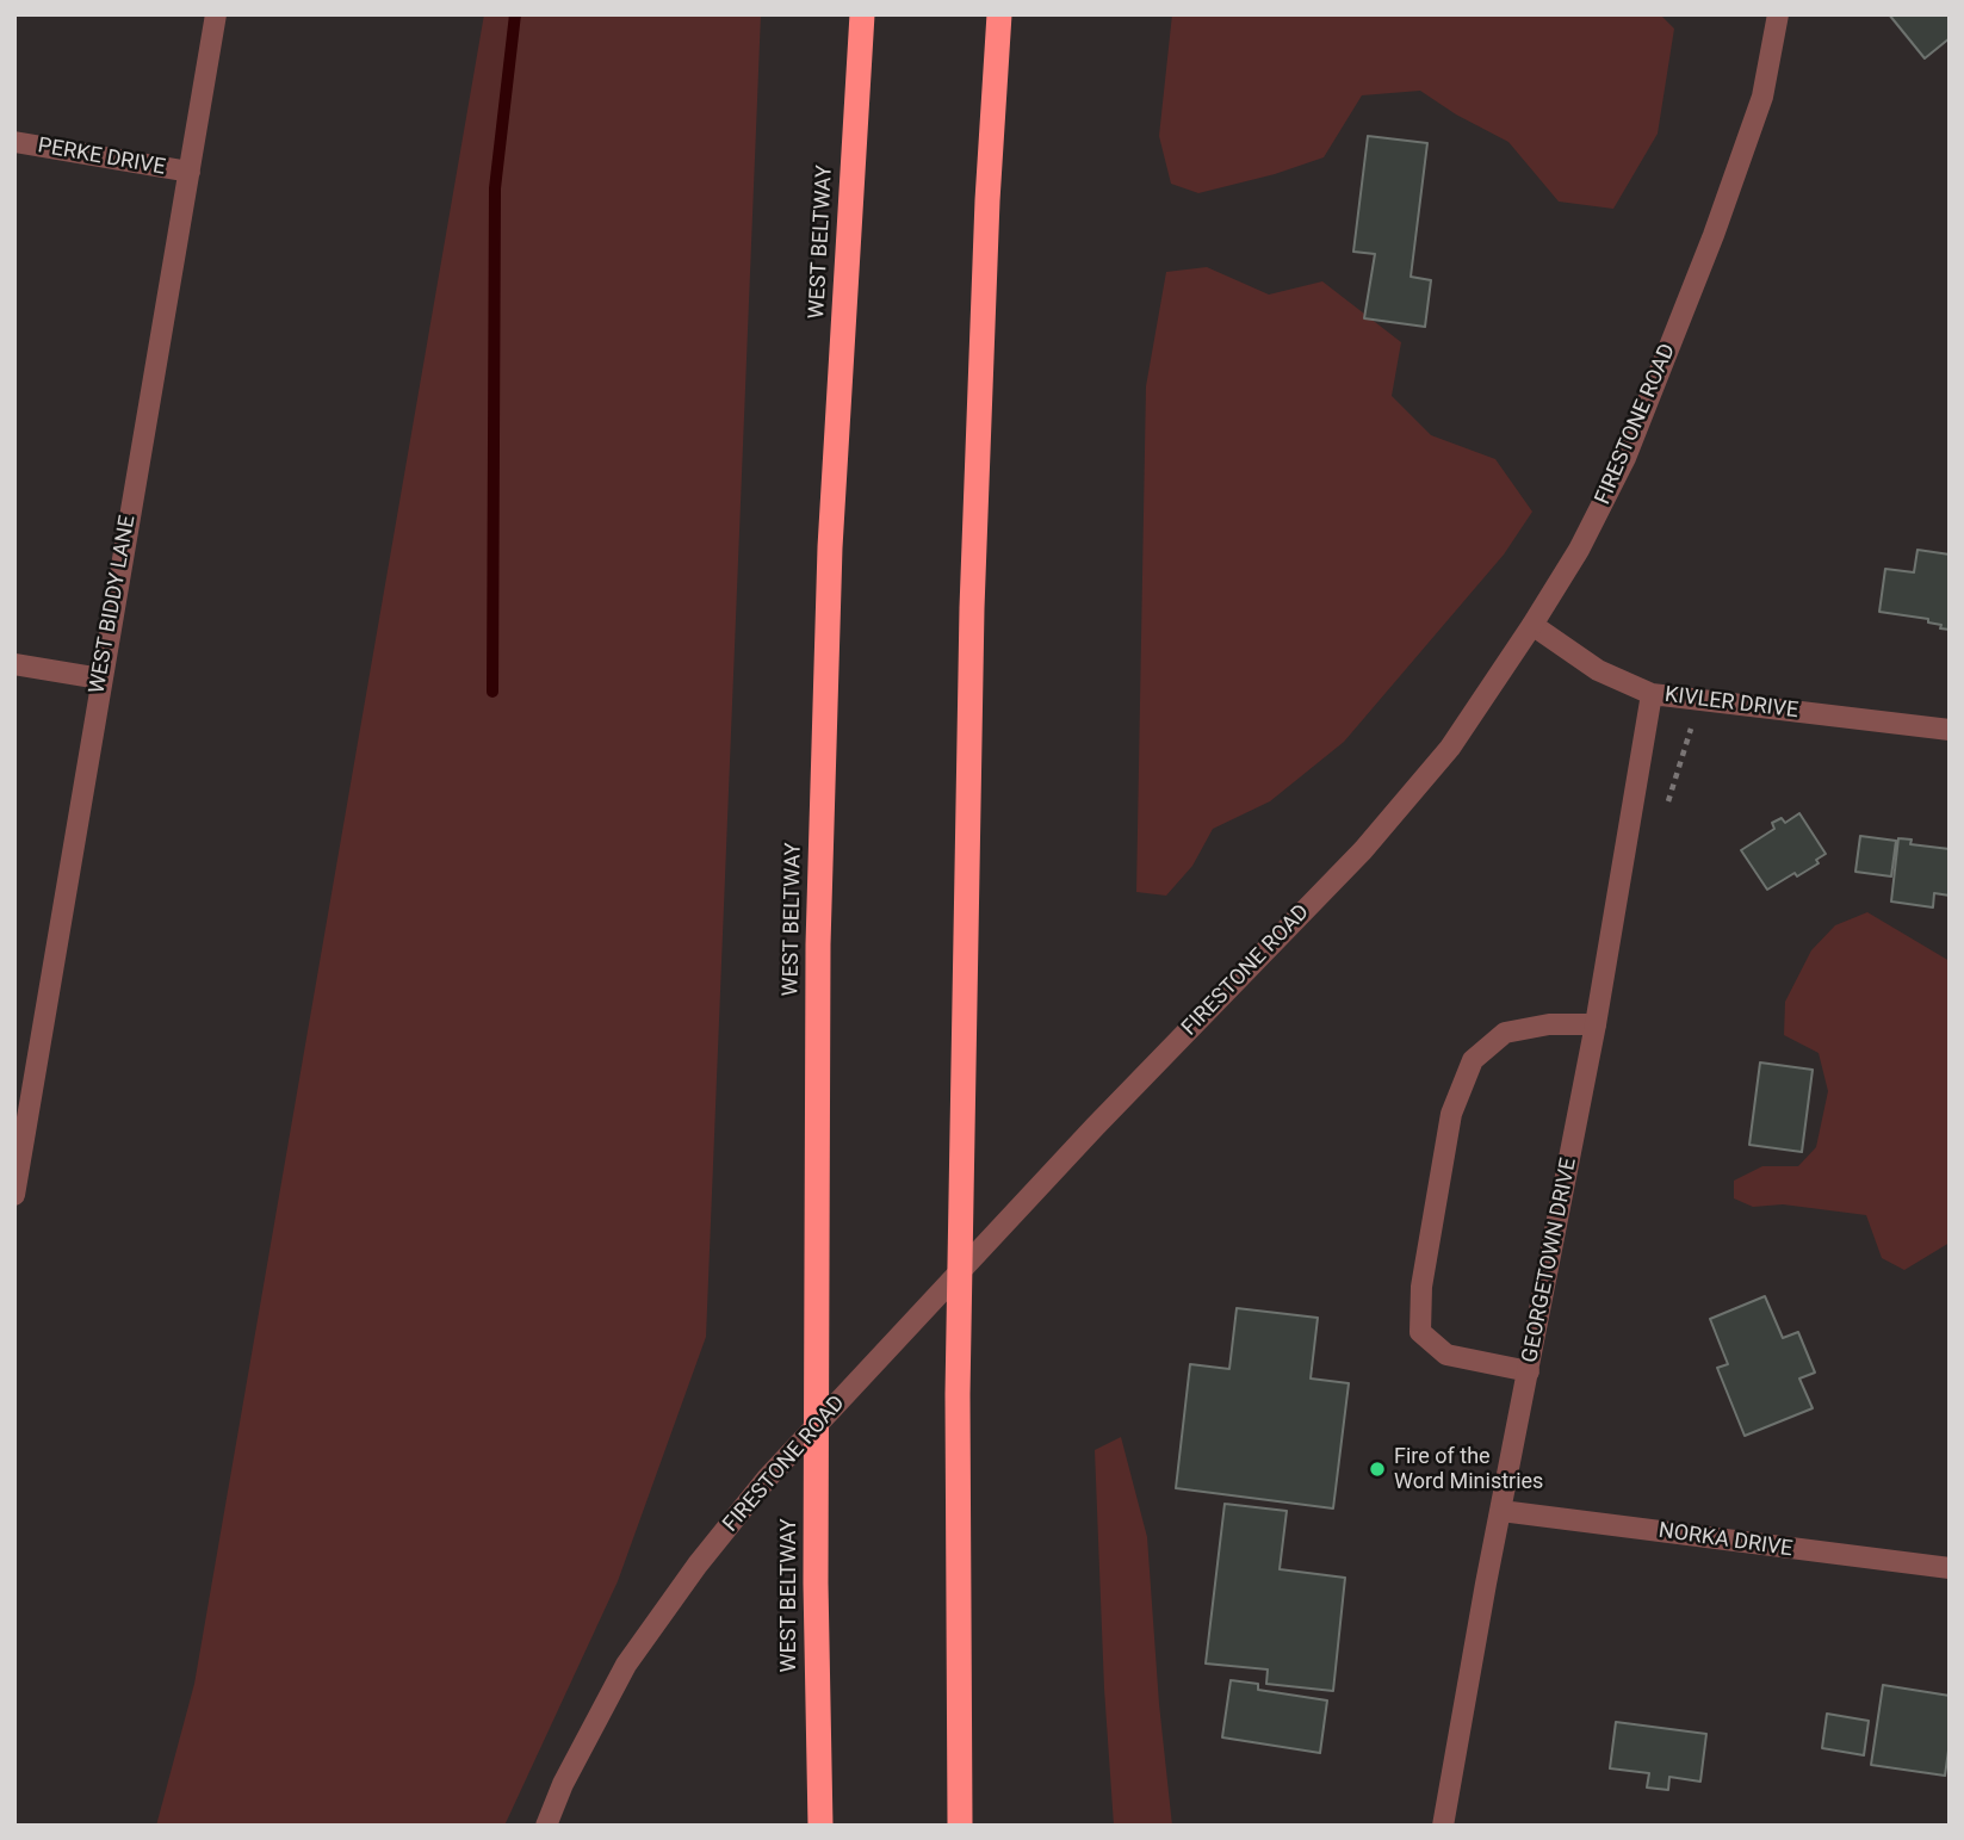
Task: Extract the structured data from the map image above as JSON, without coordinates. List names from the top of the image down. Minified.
{"streets":{"highway":["WEST BELTWAY"],"street":["PERKE DRIVE","FIRESTONE ROAD","WEST BIDDY LANE","KIVLER DRIVE","GEORGETOWN DRIVE","NORKA DRIVE"]},"crossings":[["PERKE DRIVE","WEST BIDDY LANE"],["FIRESTONE ROAD","KIVLER DRIVE"],["KIVLER DRIVE","GEORGETOWN DRIVE"],["GEORGETOWN DRIVE","NORKA DRIVE"]],"places":["Fire of the Word Ministries"]}
